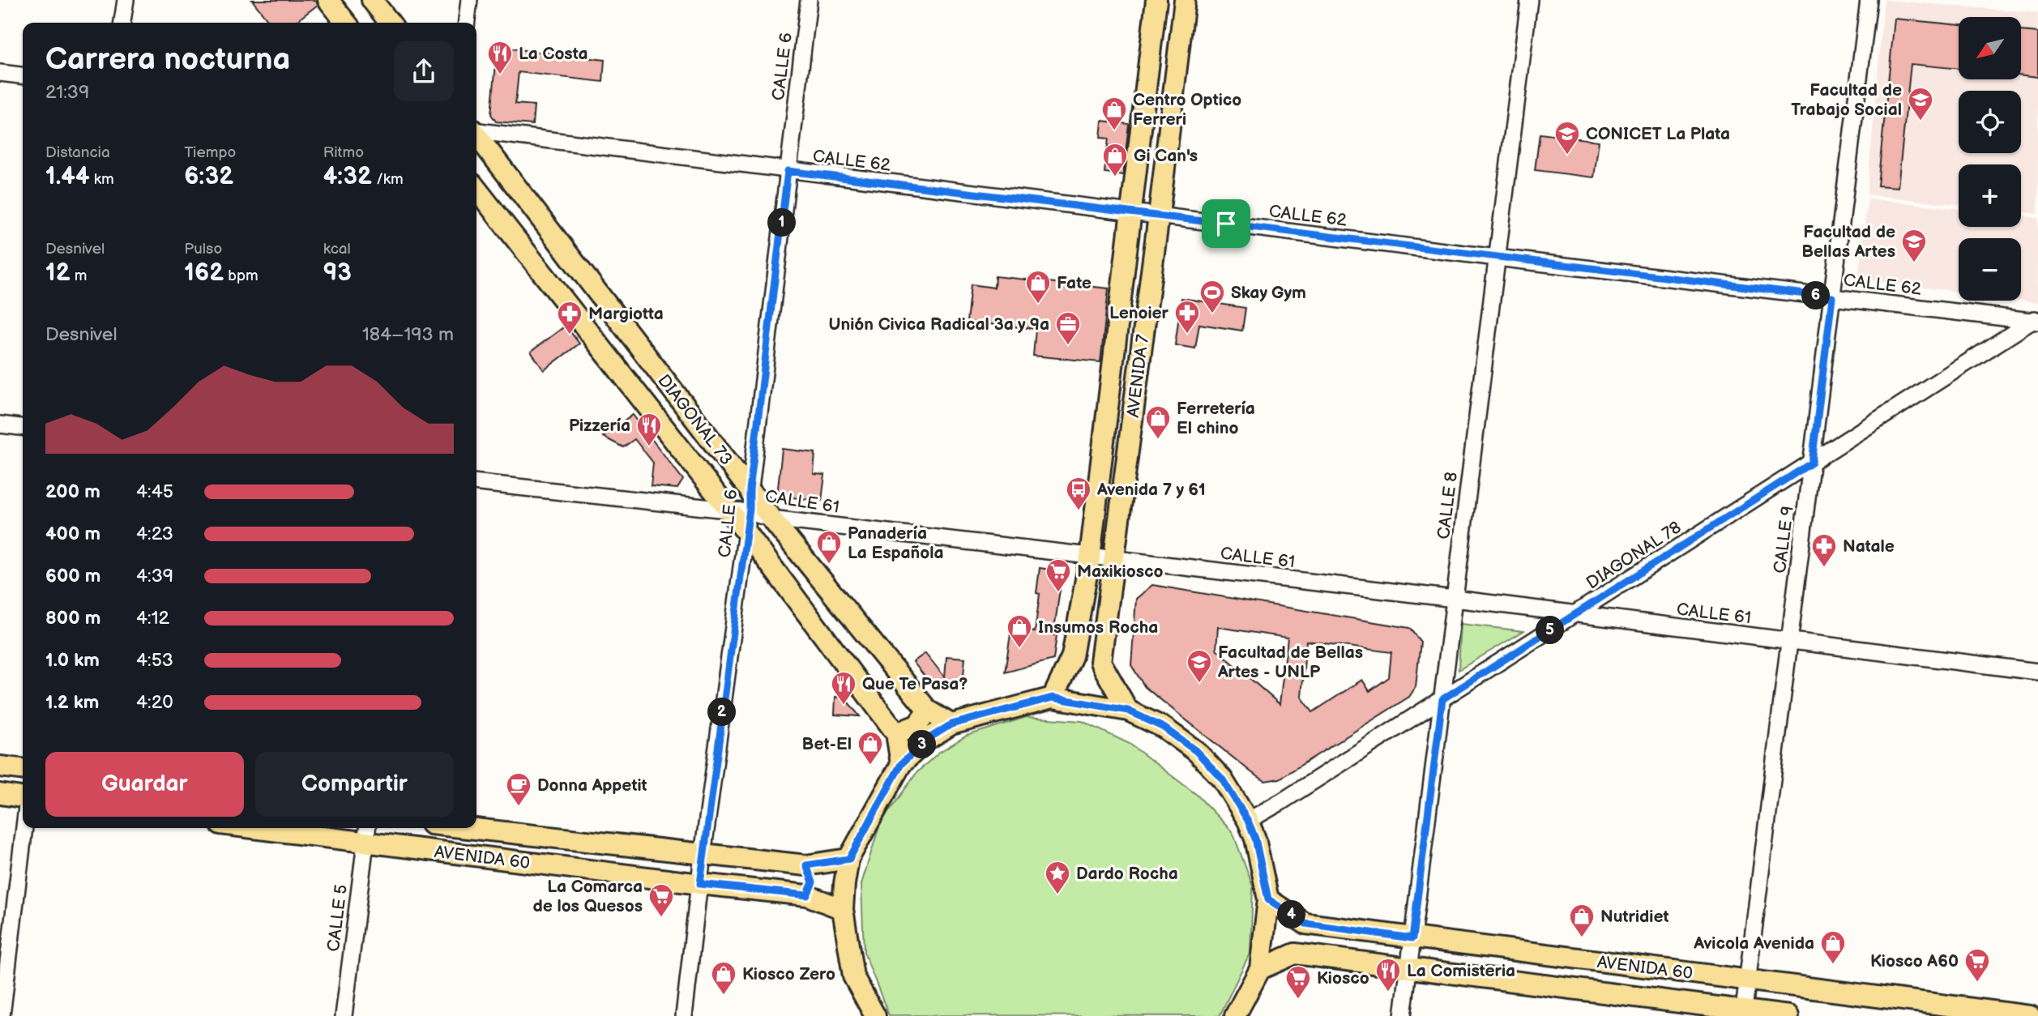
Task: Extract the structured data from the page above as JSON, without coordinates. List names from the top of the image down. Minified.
{"streets":{"main road":["AVENIDA 7","DIAGONAL 73","AVENIDA 60"],"street":["CALLE 6","CALLE 62","CALLE 61","CALLE 8","CALLE 9","DIAGONAL 78","CALLE 5"]},"crossings":[["CALLE 6","CALLE 62"],["CALLE 6","DIAGONAL 73"],["CALLE 6","CALLE 61"],["CALLE 6","AVENIDA 60"],["CALLE 62","AVENIDA 7"],["CALLE 62","CALLE 8"],["CALLE 62","CALLE 9"],["CALLE 62","DIAGONAL 78"],["AVENIDA 7","CALLE 61"],["DIAGONAL 73","CALLE 61"],["CALLE 61","CALLE 8"],["CALLE 61","CALLE 9"],["CALLE 61","DIAGONAL 78"],["CALLE 8","DIAGONAL 78"],["CALLE 8","AVENIDA 60"],["CALLE 9","DIAGONAL 78"],["CALLE 9","AVENIDA 60"],["AVENIDA 60","CALLE 5"]],"places":{"restaurant":["La Costa","Pizzería","Que Te Pasa?","La Comisteria"],"school or university":["Facultad de Trabajo Social","CONICET La Plata","Facultad de Bellas Artes","Facultad de Bellas Artes - UNLP"],"shop":["Centro Optico Ferreri","Gi Can's","Fate","Ferretería El chino","Panadería La Española","Insumos Rocha","Bet-El","Nutridiet","Avicola Avenida","Kiosco Zero"],"sports":["Skay Gym"],"pharmacy":["Lenoier","Margiotta","Natale"],"office":["Unión Civica Radical 3a y 9a"],"bus stop":["Avenida 7 y 61"],"supermarket":["Maxikiosco","La Comarca de los Quesos","Kiosco A60","Kiosco"],"cafe":["Donna Appetit"],"place":["Dardo Rocha"]},"north":"bottom left","page":{"map_buttons":["+","−"],"heading":["Carrera nocturna","21:39"],"stats":[["Distancia","1.44 km"],["Tiempo","6:32"],["Ritmo","4:32 /km"],["Desnivel","12 m"],["Pulso","162 bpm"],["kcal","93"]],"pins":["1","6","5","2","3","4"],"chart":["Desnivel","184–193 m"],"list":[{"name":"200 m","note":"4:45"},{"name":"400 m","note":"4:23"},{"name":"600 m","note":"4:39"},{"name":"800 m","note":"4:12"},{"name":"1.0 km","note":"4:53"},{"name":"1.2 km","note":"4:20"}],"buttons":["Guardar","Compartir"]}}
